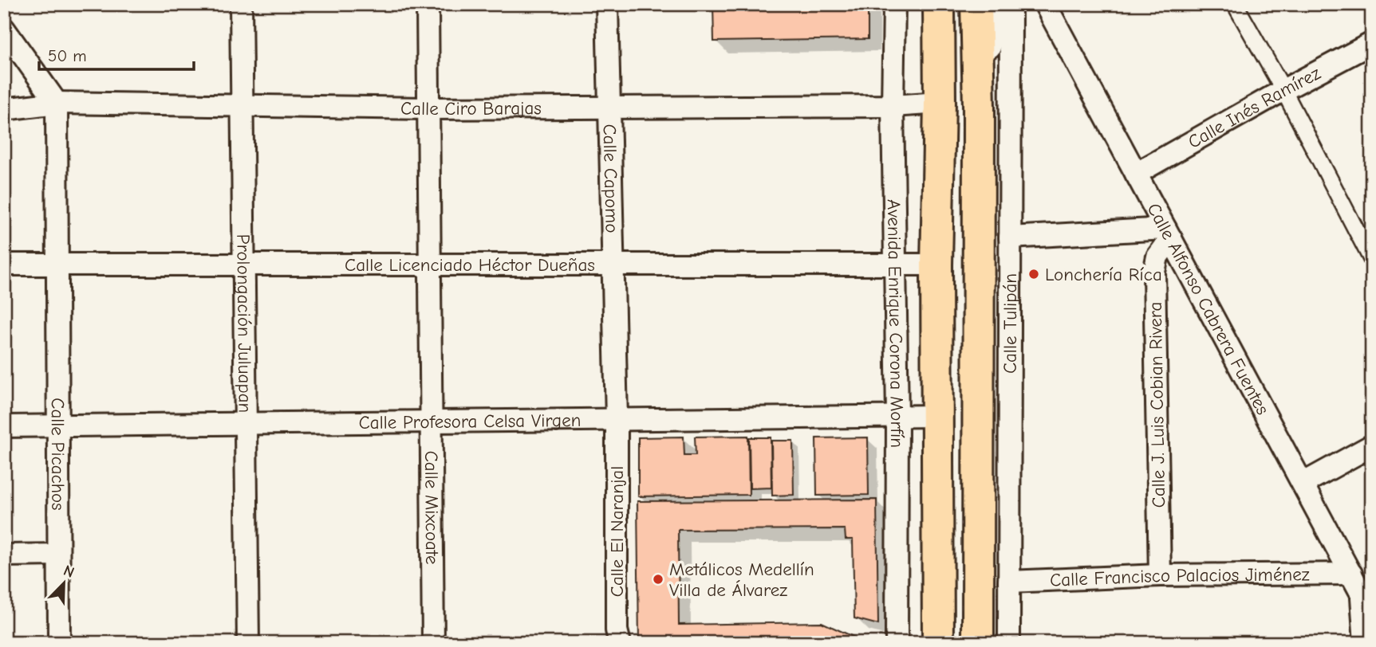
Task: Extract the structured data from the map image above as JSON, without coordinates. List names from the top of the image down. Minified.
{"streets":{"street":["Calle Inés Ramírez","Calle Ciro Barajas","Calle Capomo","Calle Licenciado Héctor Dueñas","Calle Alfonso Cabrera Fuentes","Prolongación Juluapan","Avenida Enrique Corona Morfín","Calle Tulipán","Calle J. Luis Cobian Rivera","Calle Profesora Celsa Virgen","Calle Picachos","Calle Mixcoate","Calle El Naranjal","Calle Francisco Palacios Jiménez"]},"crossings":[["Calle Inés Ramírez","Calle Alfonso Cabrera Fuentes"],["Calle Ciro Barajas","Calle Capomo"],["Calle Ciro Barajas","Prolongación Juluapan"],["Calle Ciro Barajas","Avenida Enrique Corona Morfín"],["Calle Ciro Barajas","Calle Picachos"],["Calle Ciro Barajas","Calle Mixcoate"],["Calle Capomo","Calle Licenciado Héctor Dueñas"],["Calle Capomo","Calle Profesora Celsa Virgen"],["Calle Capomo","Calle El Naranjal"],["Calle Licenciado Héctor Dueñas","Prolongación Juluapan"],["Calle Licenciado Héctor Dueñas","Avenida Enrique Corona Morfín"],["Calle Licenciado Héctor Dueñas","Calle Picachos"],["Calle Licenciado Héctor Dueñas","Calle Mixcoate"],["Calle Alfonso Cabrera Fuentes","Calle J. Luis Cobian Rivera"],["Calle Alfonso Cabrera Fuentes","Calle Francisco Palacios Jiménez"],["Prolongación Juluapan","Calle Profesora Celsa Virgen"],["Avenida Enrique Corona Morfín","Calle Profesora Celsa Virgen"],["Calle Tulipán","Calle Francisco Palacios Jiménez"],["Calle J. Luis Cobian Rivera","Calle Francisco Palacios Jiménez"],["Calle Profesora Celsa Virgen","Calle Picachos"],["Calle Profesora Celsa Virgen","Calle Mixcoate"],["Calle Profesora Celsa Virgen","Calle El Naranjal"]],"places":["Lonchería Ríca","Metálicos Medellín Villa de Álvarez"],"scale_bar":"50 m","north":"top right"}
